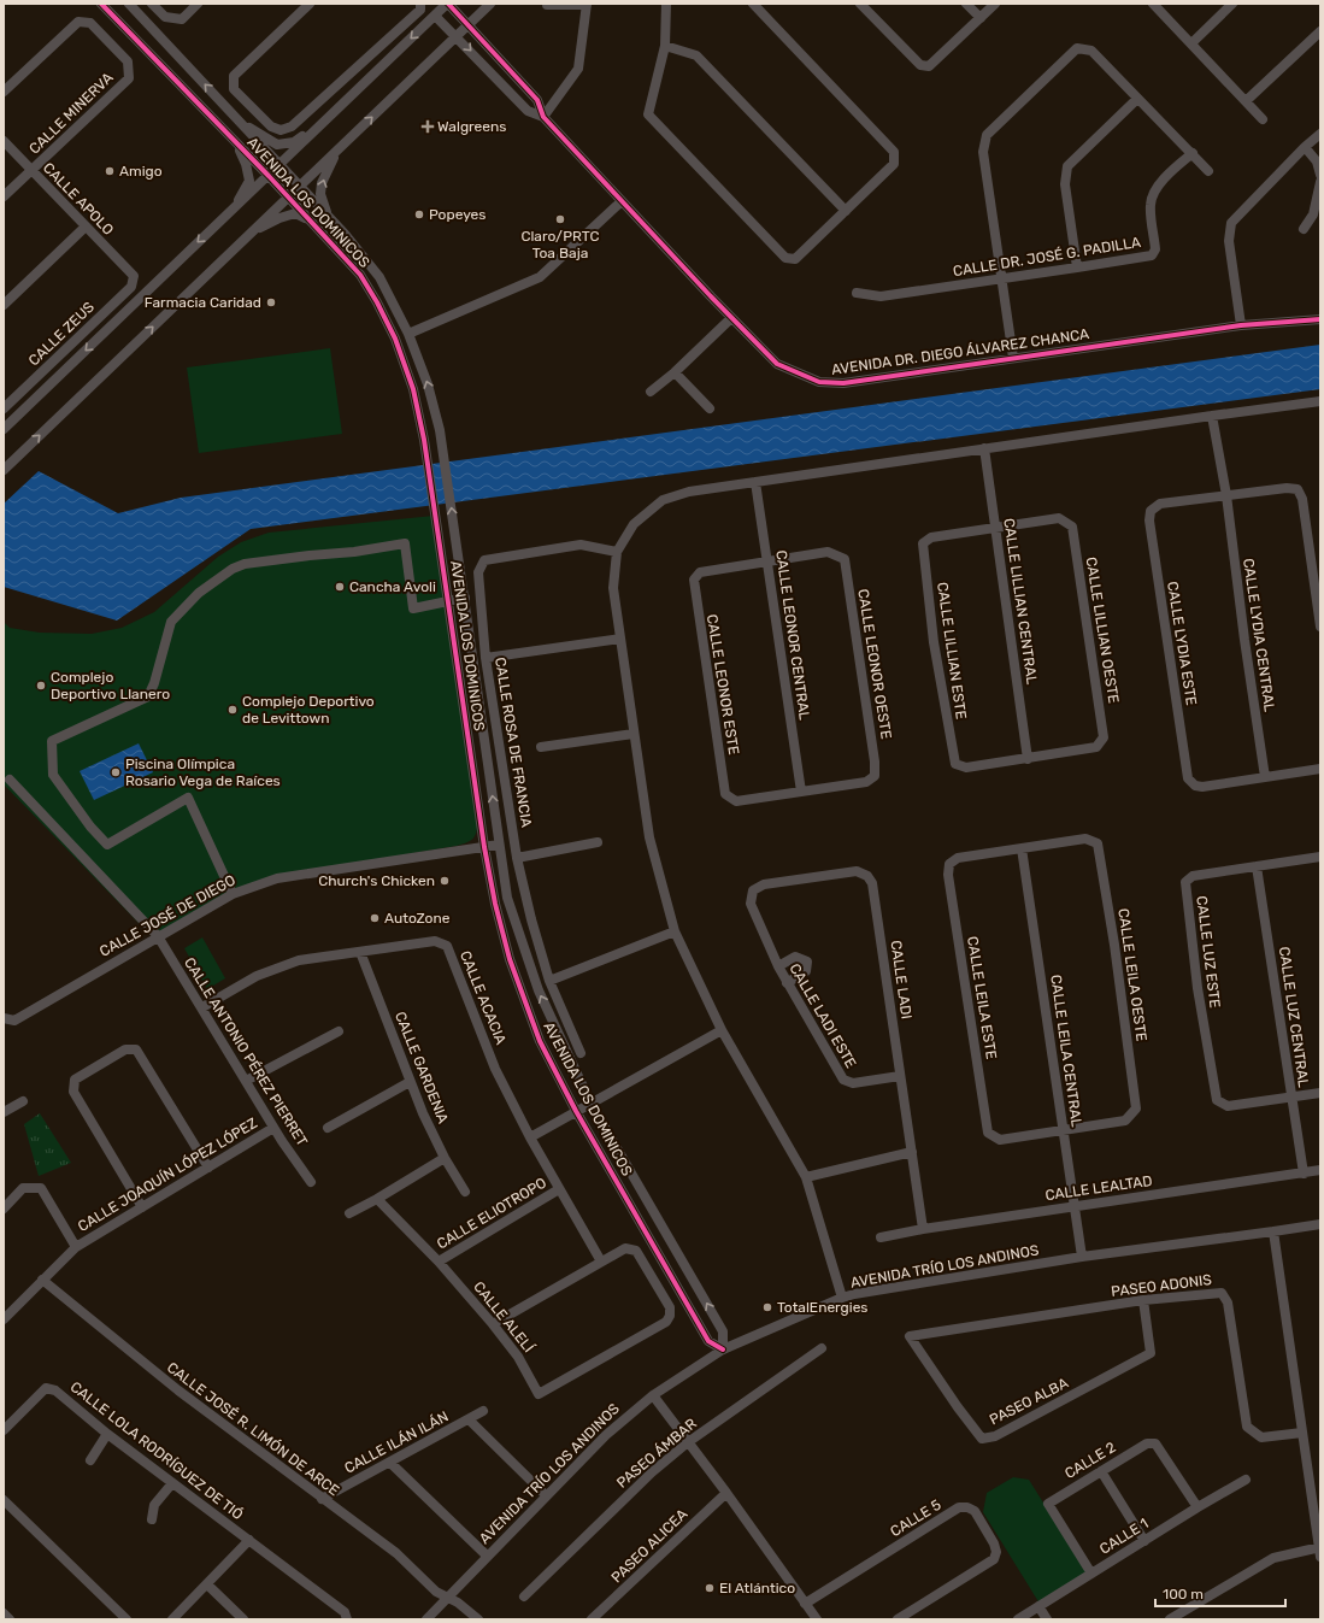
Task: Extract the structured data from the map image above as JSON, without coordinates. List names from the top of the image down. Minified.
{"streets":{"street":["CALLE MINERVA","CALLE APOLO","AVENIDA LOS DOMINICOS","CALLE DR. JOSÉ G. PADILLA","CALLE ZEUS","AVENIDA DR. DIEGO ÁLVAREZ CHANCA","CALLE LILLIAN CENTRAL","CALLE LILLIAN OESTE","CALLE LEONOR CENTRAL","CALLE LYDIA CENTRAL","CALLE LYDIA ESTE","CALLE LILLIAN ESTE","CALLE LEONOR OESTE","CALLE LEONOR ESTE","CALLE ROSA DE FRANCIA","CALLE JOSÉ DE DIEGO","CALLE LUZ ESTE","CALLE LEILA OESTE","CALLE LADI","CALLE ACACIA","CALLE LEILA ESTE","CALLE LADI ESTE","CALLE LUZ CENTRAL","CALLE LEILA CENTRAL","CALLE ANTONIO PÉREZ PIERRET","CALLE GARDENIA","CALLE JOAQUÍN LÓPEZ LÓPEZ","CALLE LEALTAD","CALLE ELIOTROPO","AVENIDA TRÍO LOS ANDINOS","PASEO ADONIS","CALLE ALELÍ","PASEO ALBA","CALLE JOSÉ R. LIMÓN DE ARCE","CALLE ILÁN ILÁN","CALLE LOLA RODRÍGUEZ DE TIÓ","PASEO ÁMBAR","CALLE 2","CALLE 5","CALLE 1","PASEO ALICEA"]},"crossings":[["CALLE MINERVA","CALLE APOLO"],["CALLE APOLO","CALLE ZEUS"],["AVENIDA LOS DOMINICOS","CALLE JOSÉ DE DIEGO"],["AVENIDA LOS DOMINICOS","AVENIDA TRÍO LOS ANDINOS"],["CALLE LILLIAN CENTRAL","CALLE LILLIAN OESTE"],["CALLE LILLIAN CENTRAL","CALLE LILLIAN ESTE"],["CALLE LILLIAN OESTE","CALLE LILLIAN ESTE"],["CALLE LEONOR CENTRAL","CALLE LEONOR OESTE"],["CALLE LEONOR CENTRAL","CALLE LEONOR ESTE"],["CALLE LYDIA CENTRAL","CALLE LYDIA ESTE"],["CALLE LEONOR OESTE","CALLE LEONOR ESTE"],["CALLE JOSÉ DE DIEGO","CALLE ANTONIO PÉREZ PIERRET"],["CALLE LUZ ESTE","CALLE LUZ CENTRAL"],["CALLE LEILA OESTE","CALLE LEILA ESTE"],["CALLE LEILA OESTE","CALLE LEILA CENTRAL"],["CALLE LADI","CALLE LADI ESTE"],["CALLE LADI","CALLE LEALTAD"],["CALLE ACACIA","CALLE ANTONIO PÉREZ PIERRET"],["CALLE ACACIA","CALLE GARDENIA"],["CALLE ACACIA","CALLE ELIOTROPO"],["CALLE ACACIA","CALLE ALELÍ"],["CALLE LEILA ESTE","CALLE LEILA CENTRAL"],["CALLE LUZ CENTRAL","CALLE LEALTAD"],["CALLE LEILA CENTRAL","CALLE LEALTAD"],["CALLE LEILA CENTRAL","AVENIDA TRÍO LOS ANDINOS"],["CALLE ANTONIO PÉREZ PIERRET","CALLE JOAQUÍN LÓPEZ LÓPEZ"],["CALLE JOAQUÍN LÓPEZ LÓPEZ","CALLE JOSÉ R. LIMÓN DE ARCE"],["CALLE ELIOTROPO","CALLE ALELÍ"],["AVENIDA TRÍO LOS ANDINOS","CALLE JOSÉ R. LIMÓN DE ARCE"],["PASEO ADONIS","PASEO ALBA"],["CALLE JOSÉ R. LIMÓN DE ARCE","CALLE ILÁN ILÁN"],["CALLE 2","CALLE 1"]],"places":{"health":["Walgreens"],"other":["Amigo","Popeyes","Claro/PRTC Toa Baja","Farmacia Caridad","Cancha Avoli","Complejo Deportivo Llanero","Complejo Deportivo de Levittown","Piscina Olímpica Rosario Vega de Raíces","Church's Chicken","AutoZone","TotalEnergies","El Atlántico"]},"scale_bar":"100 m"}
